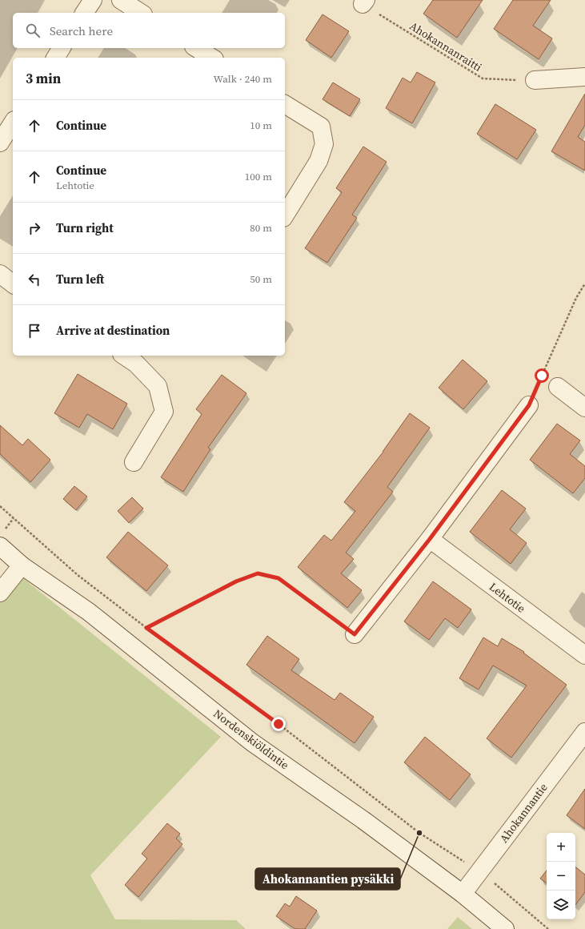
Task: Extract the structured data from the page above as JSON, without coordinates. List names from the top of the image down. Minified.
{"streets":{"street":["Lehtotie","Nordenskiöldintie","Ahokannantie"],"path":["Ahokannanraitti"]},"crossings":[["Nordenskiöldintie","Ahokannantie"]],"places":["Ahokannantien pysäkki"],"page":{"search":"Search here","heading":["3 min","Walk · 240 m"],"list":[["Continue","10 m"],["Continue","Lehtotie","100 m"],["Turn right","80 m"],["Turn left","50 m"],"Arrive at destination"],"map_buttons":["+","−"]}}
